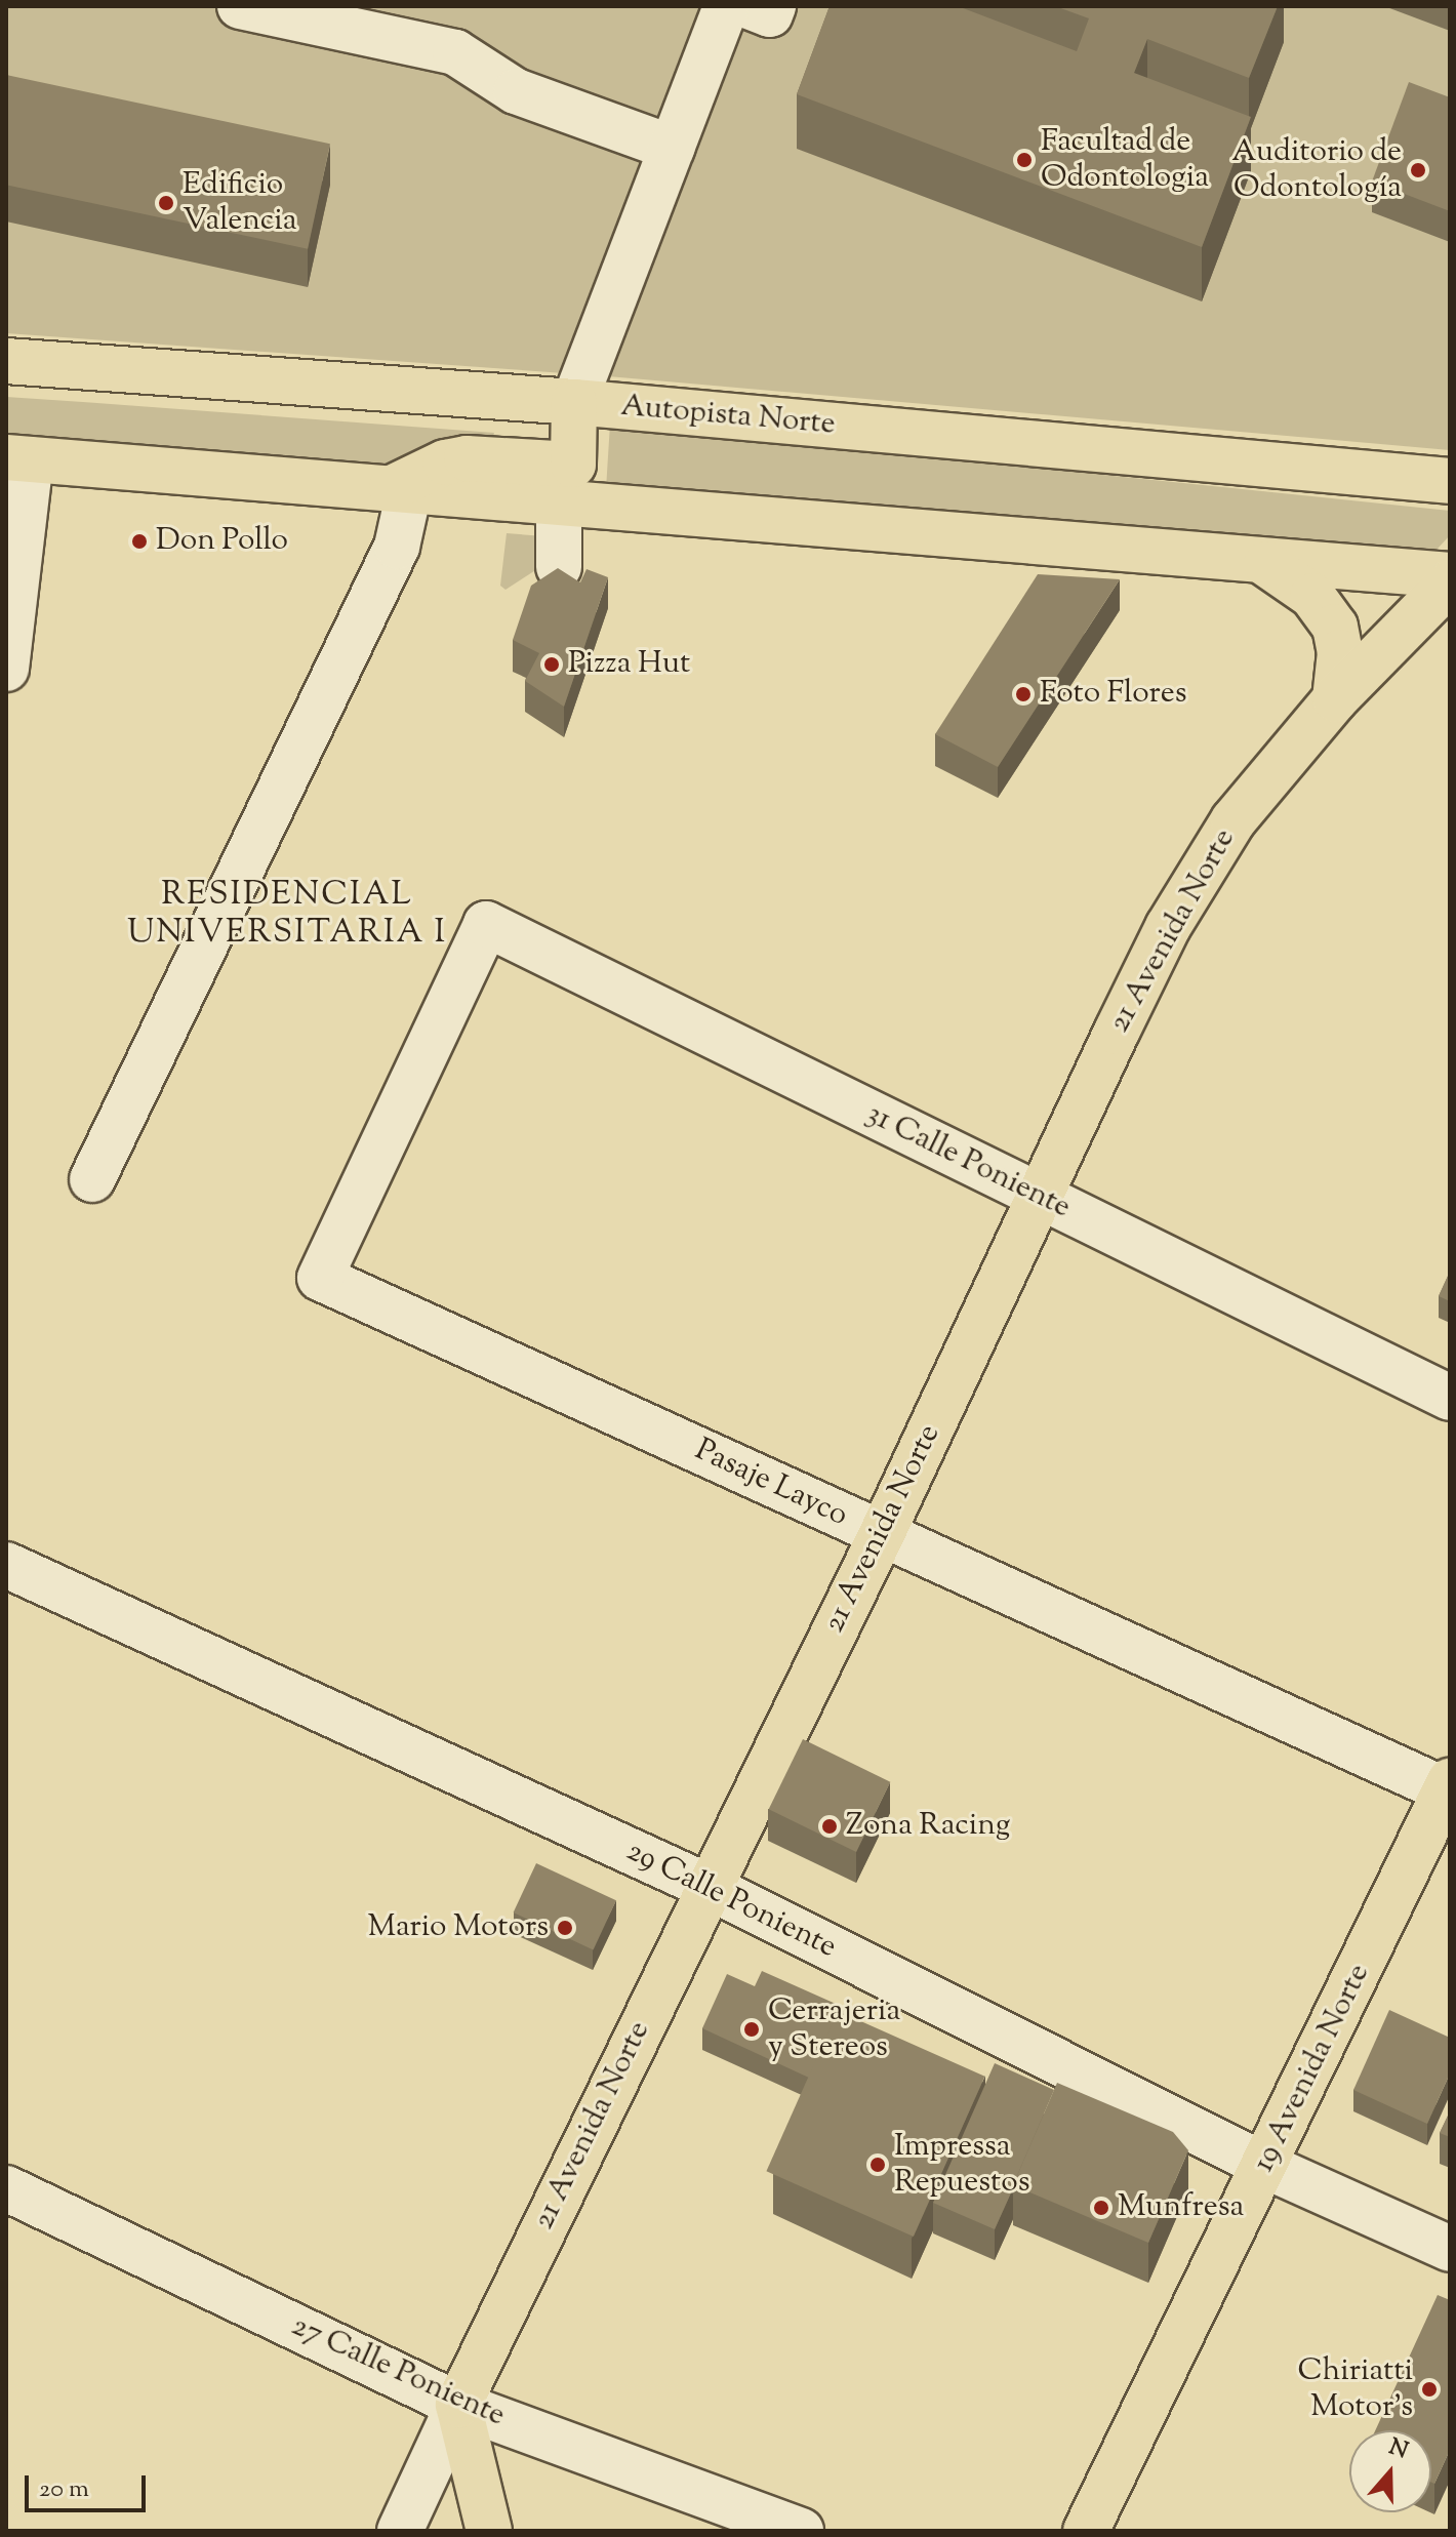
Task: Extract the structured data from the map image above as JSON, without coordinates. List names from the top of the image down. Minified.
{"streets":{"main road":["Autopista Norte","21 Avenida Norte","19 Avenida Norte"],"street":["31 Calle Poniente","Pasaje Layco","29 Calle Poniente","27 Calle Poniente"]},"crossings":[["21 Avenida Norte","31 Calle Poniente"],["21 Avenida Norte","Pasaje Layco"],["21 Avenida Norte","29 Calle Poniente"],["21 Avenida Norte","27 Calle Poniente"],["31 Calle Poniente","Pasaje Layco"],["Pasaje Layco","19 Avenida Norte"],["29 Calle Poniente","19 Avenida Norte"]],"districts":["RESIDENCIAL UNIVERSITARIA I"],"places":["Facultad de Odontologia","Auditorio de Odontología","Edificio Valencia","Don Pollo","Pizza Hut","Foto Flores","Zona Racing","Mario Motors","Cerrajeria y Stereos","Impressa Repuestos","Munfresa","Chiriatti Motor's"],"scale_bar":"20 m","north":"top"}
